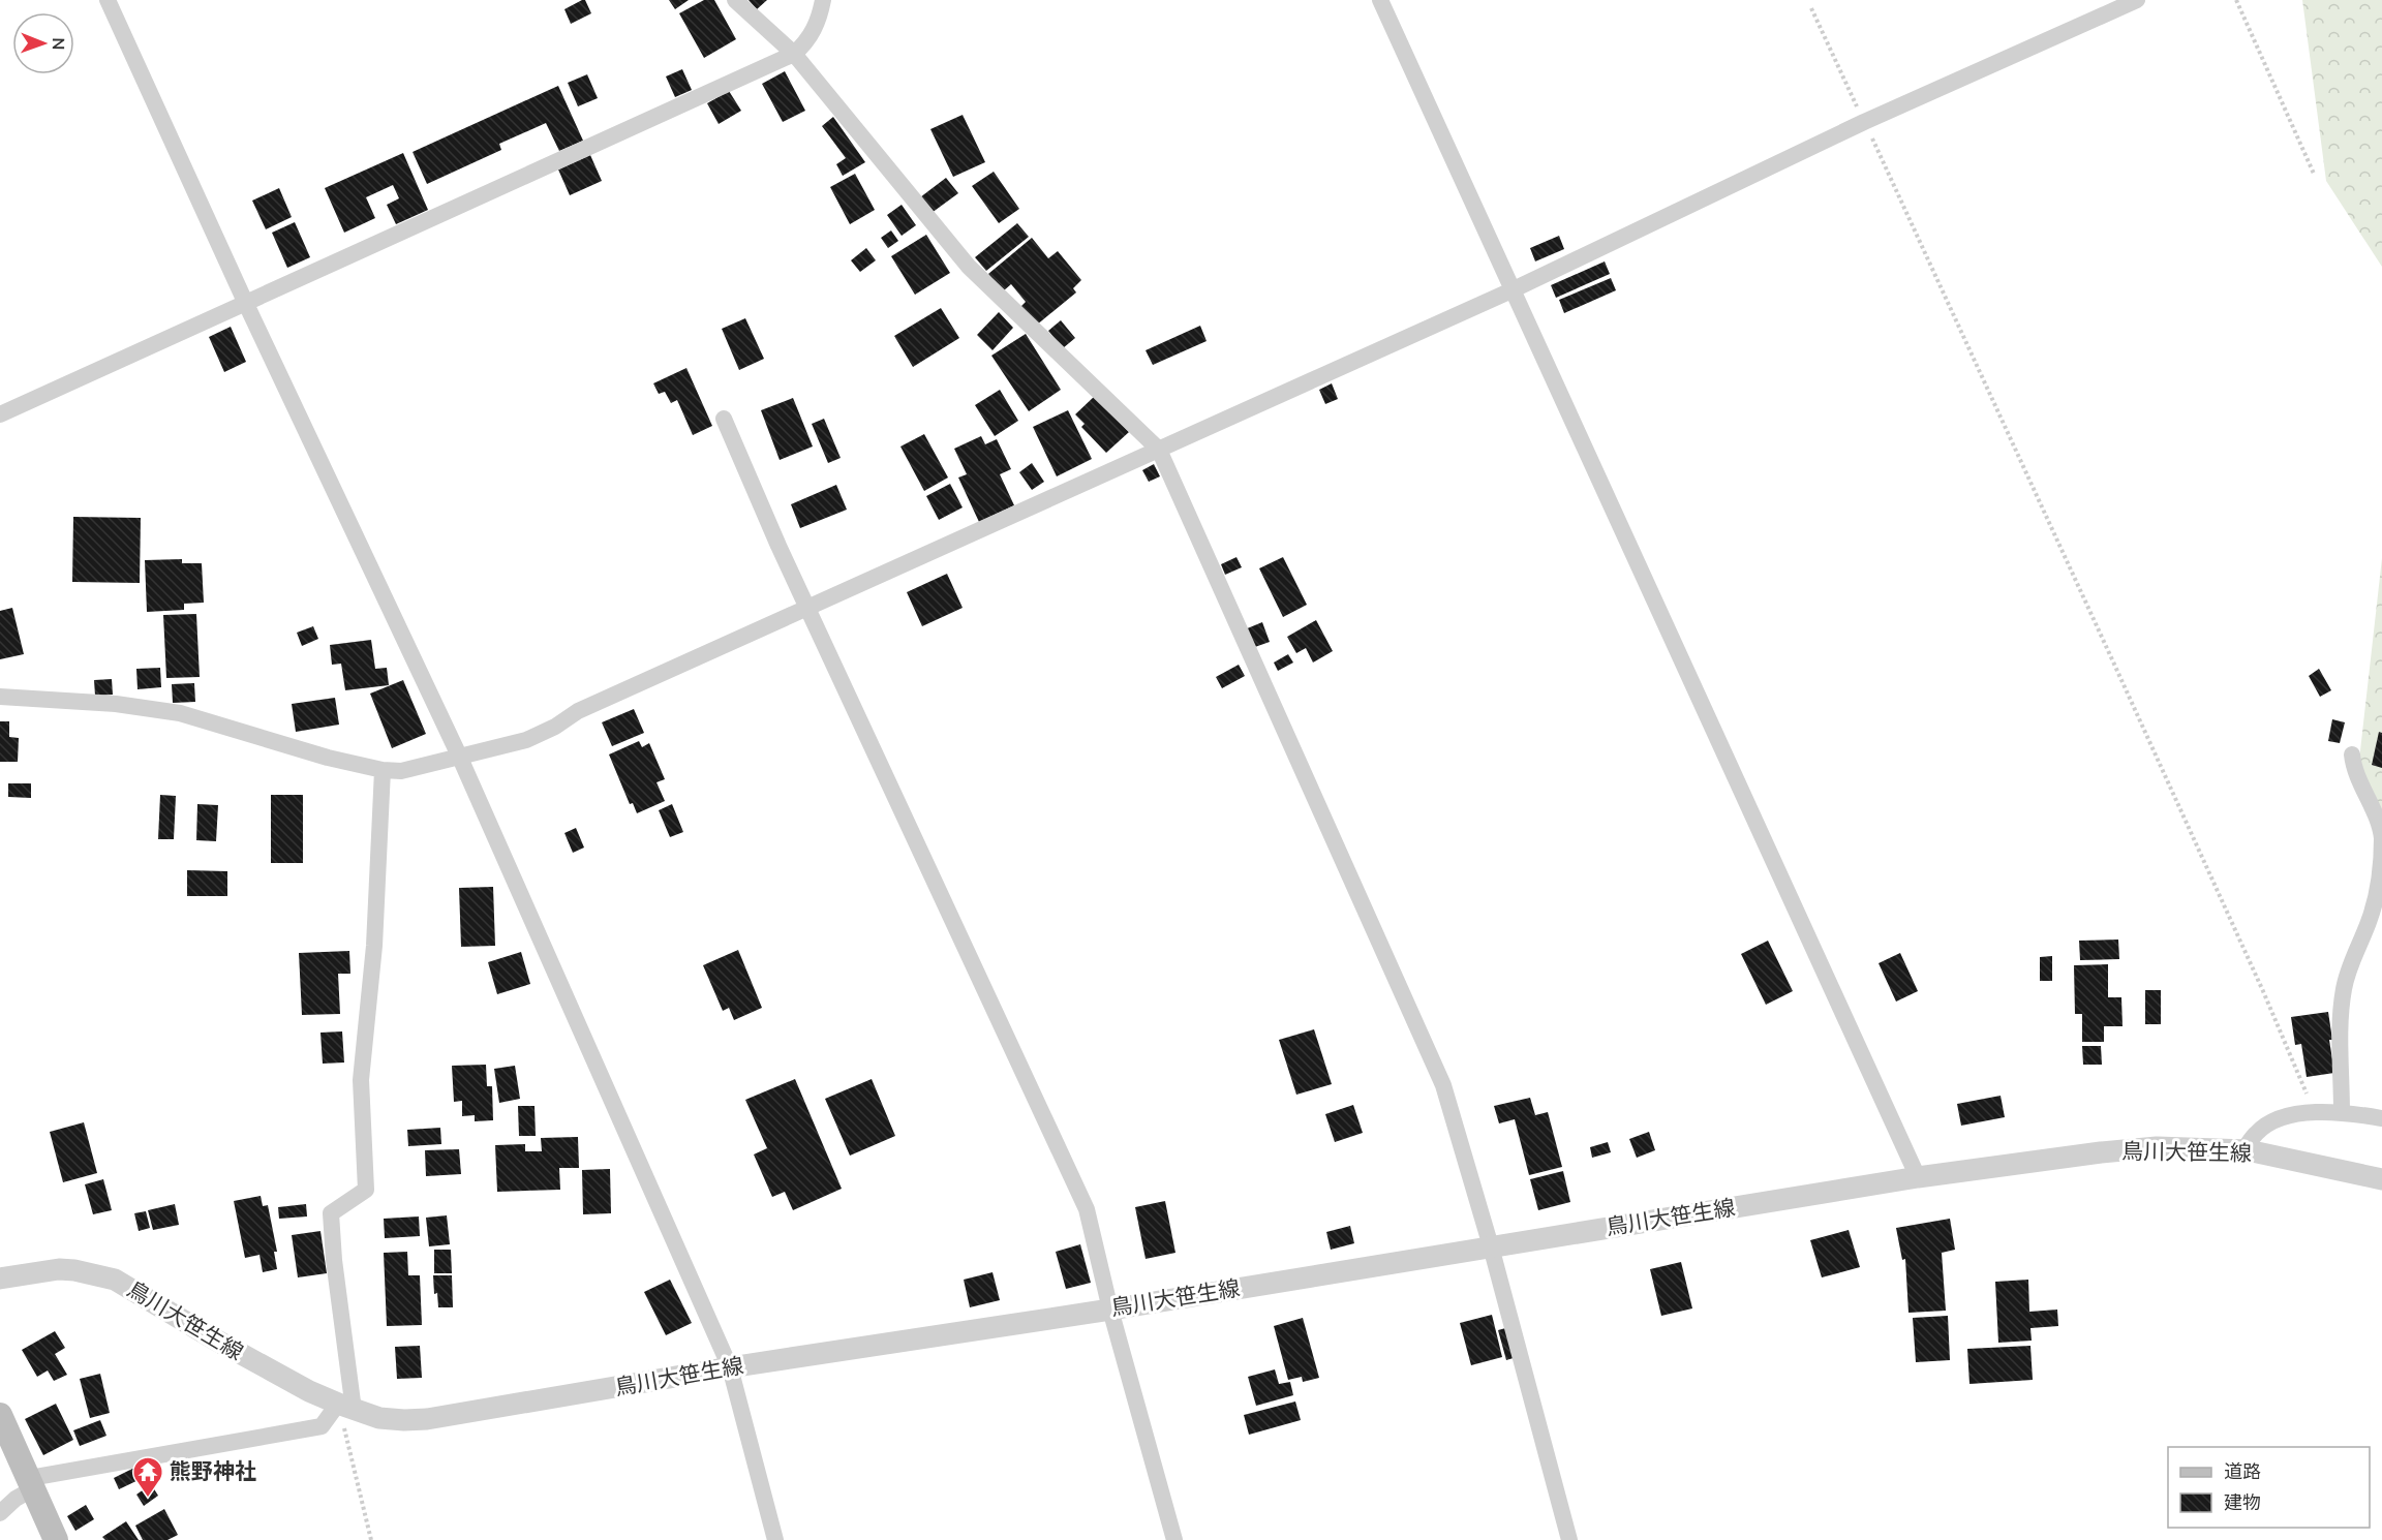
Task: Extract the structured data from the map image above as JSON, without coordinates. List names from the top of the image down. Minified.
{"streets":{"street":["鳥川大笹生線"]},"places":{"temple":["熊野神社"]},"legend":["道路","建物"],"north":"right"}
